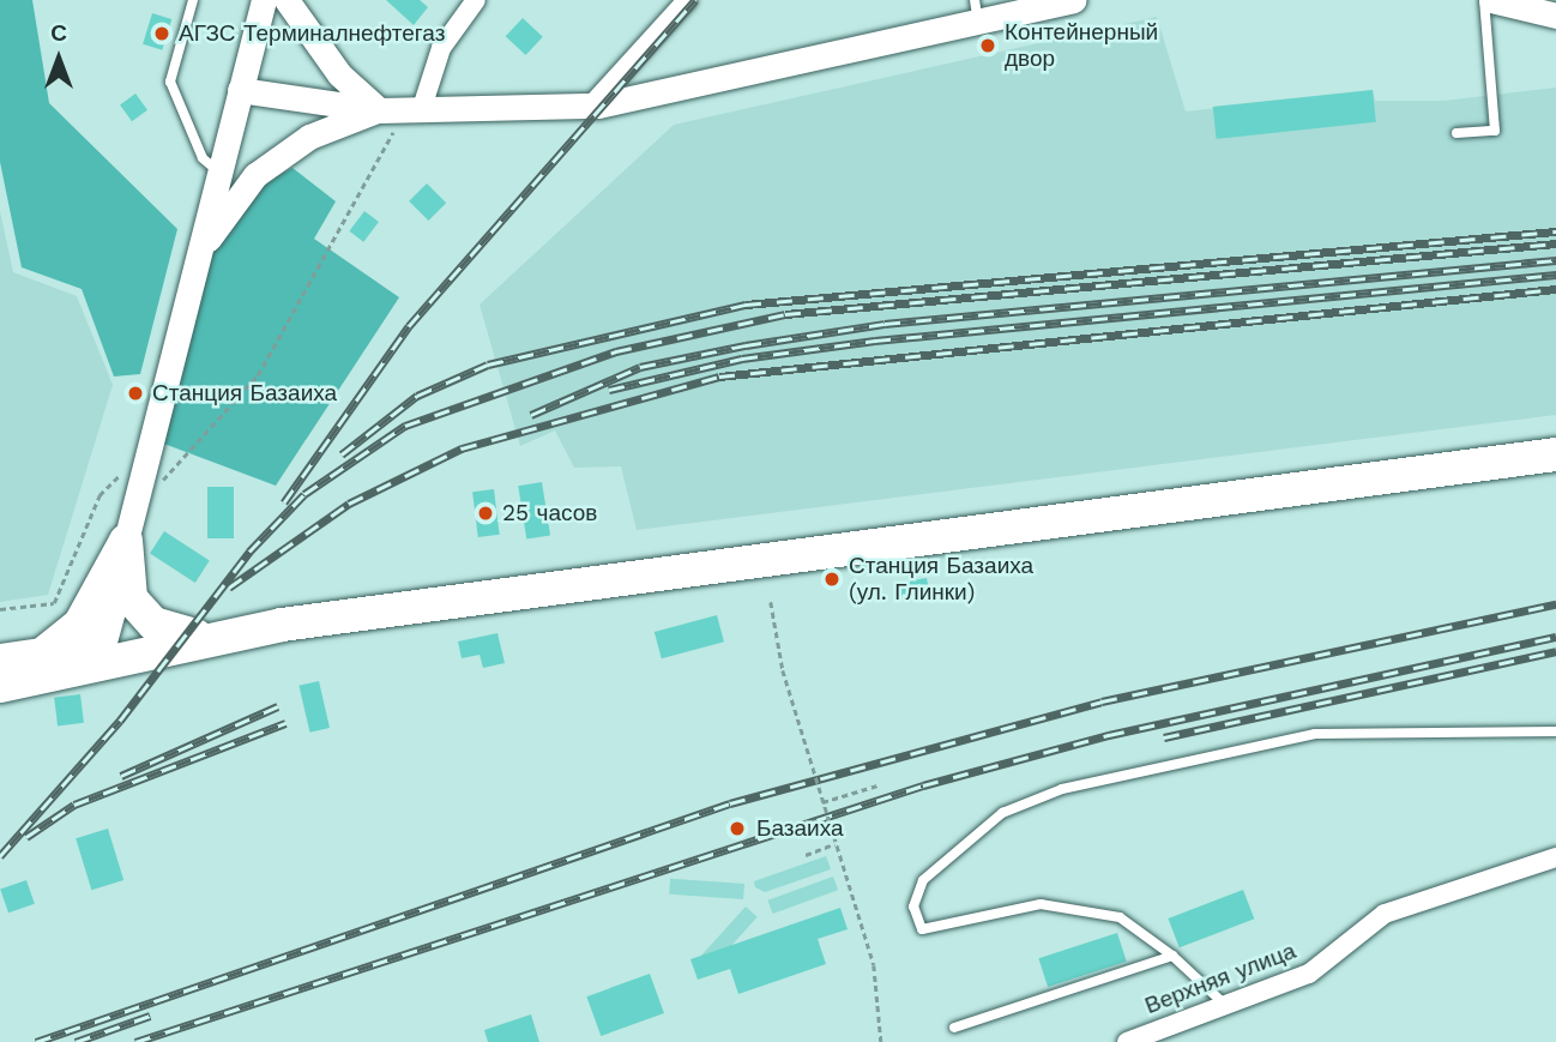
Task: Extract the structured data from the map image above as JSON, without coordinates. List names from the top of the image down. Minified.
{"streets":{"street":["Верхняя улица"]},"places":["АГЗС Терминалнефтегаз","Контейнерный двор","Станция Базаиха","25 часов","Станция Базаиха (ул. Глинки)","Базаиха"],"north":"top"}
